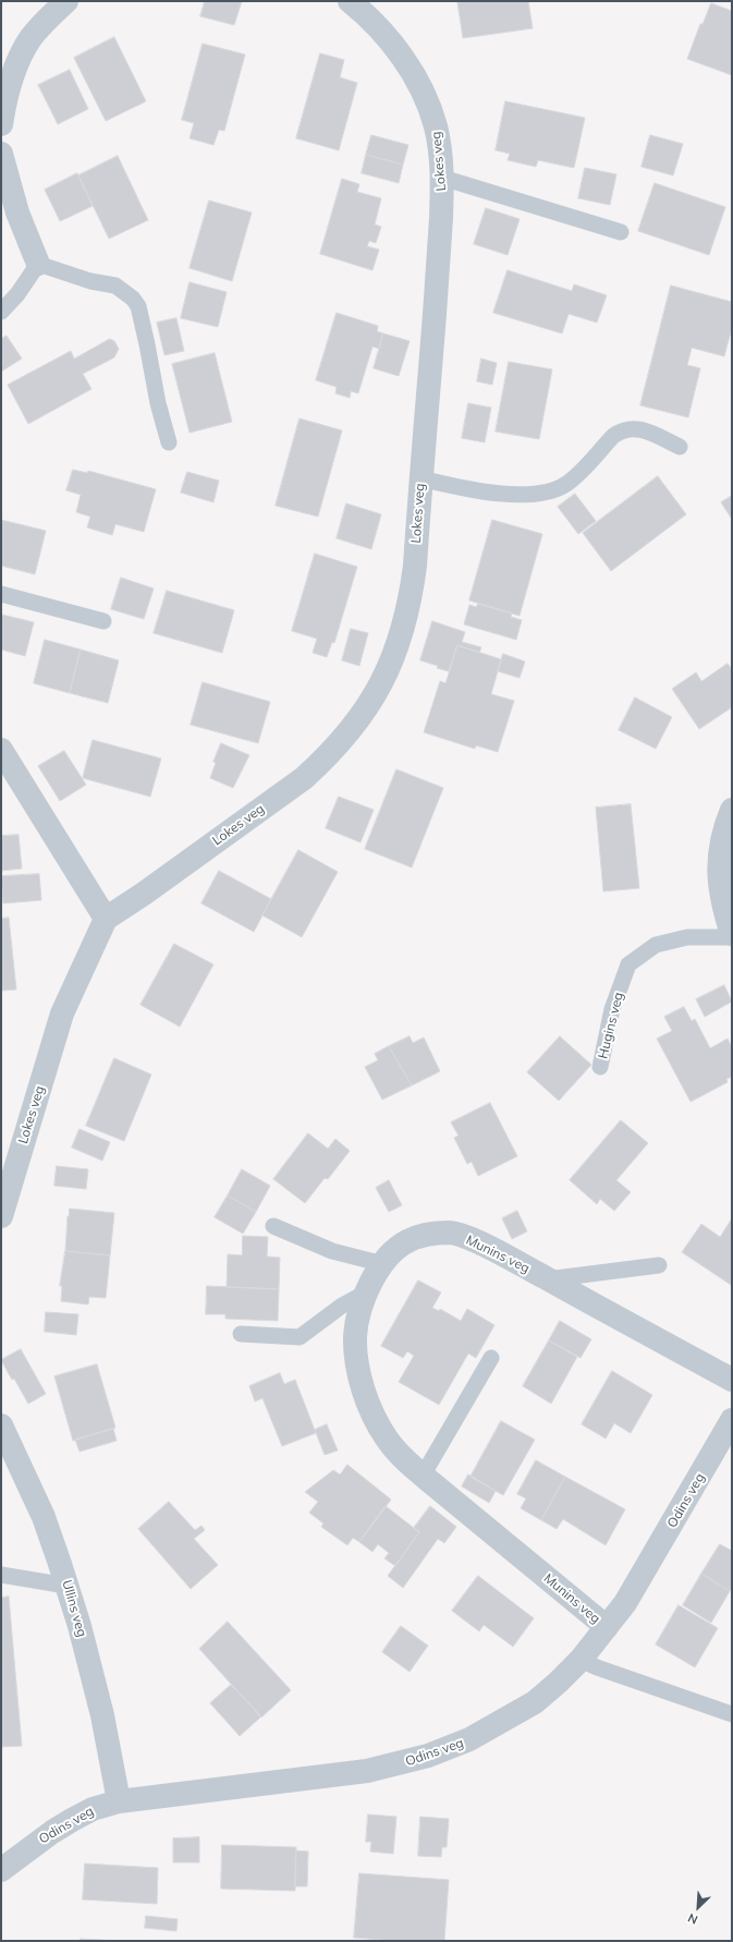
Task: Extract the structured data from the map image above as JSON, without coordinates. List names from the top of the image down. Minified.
{"streets":{"street":["Lokes veg","Hugins veg","Munins veg","Odins veg","Ullins veg"]},"crossings":[["Munins veg","Odins veg"],["Odins veg","Ullins veg"]],"north":"bottom left"}
